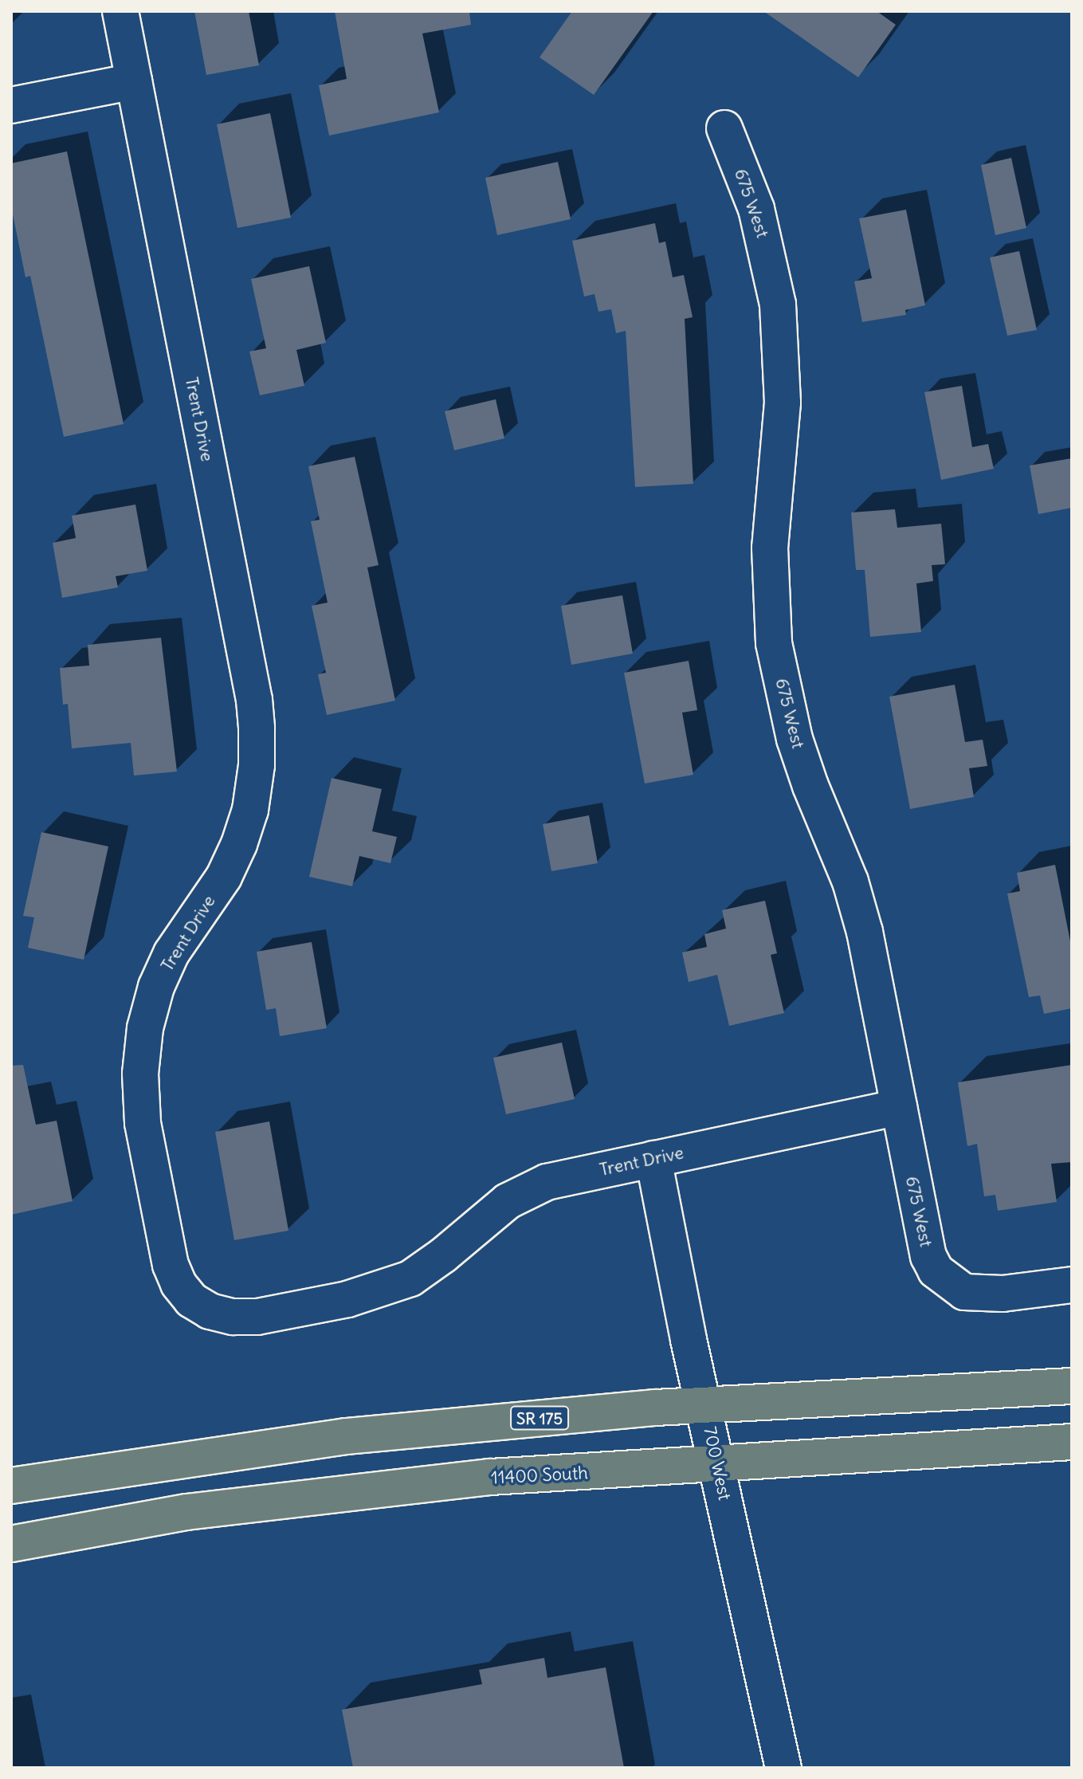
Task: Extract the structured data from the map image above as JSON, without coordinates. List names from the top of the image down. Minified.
{"streets":{"main road":["SR 175","11400 South"],"street":["675 West","Trent Drive","700 West"]},"crossings":[["675 West","Trent Drive"],["Trent Drive","700 West"],["SR 175","700 West"],["700 West","11400 South"]]}
